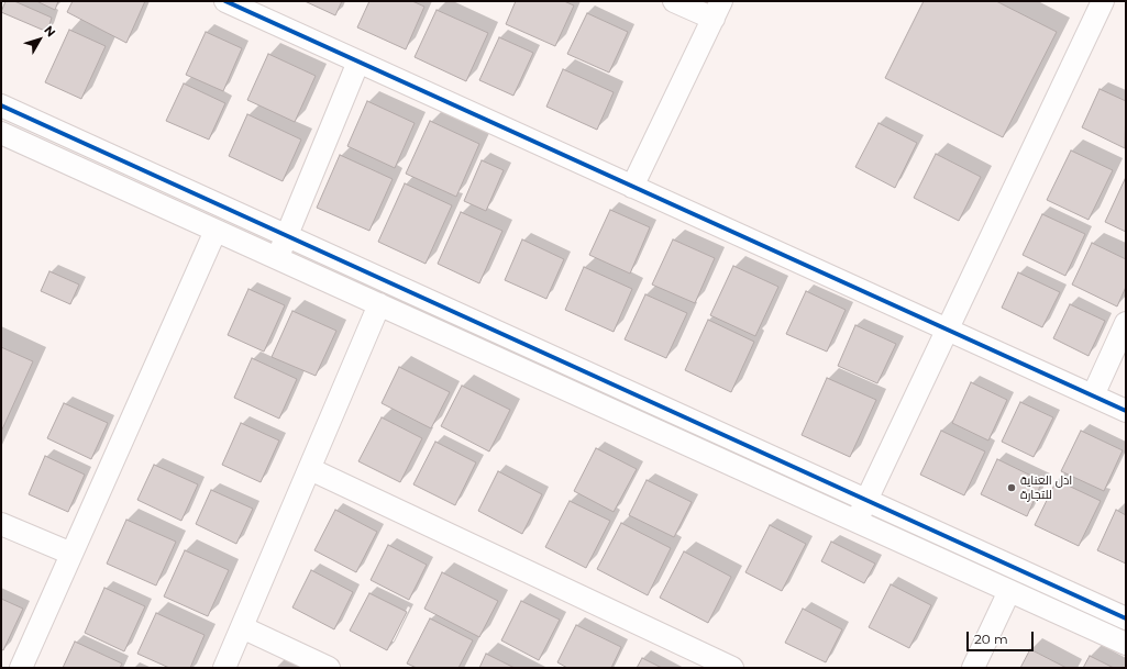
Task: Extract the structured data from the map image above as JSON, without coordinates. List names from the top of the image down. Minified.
{"places":["ادل العناية للتجارة"],"scale_bar":"20 m","north":"top right"}
